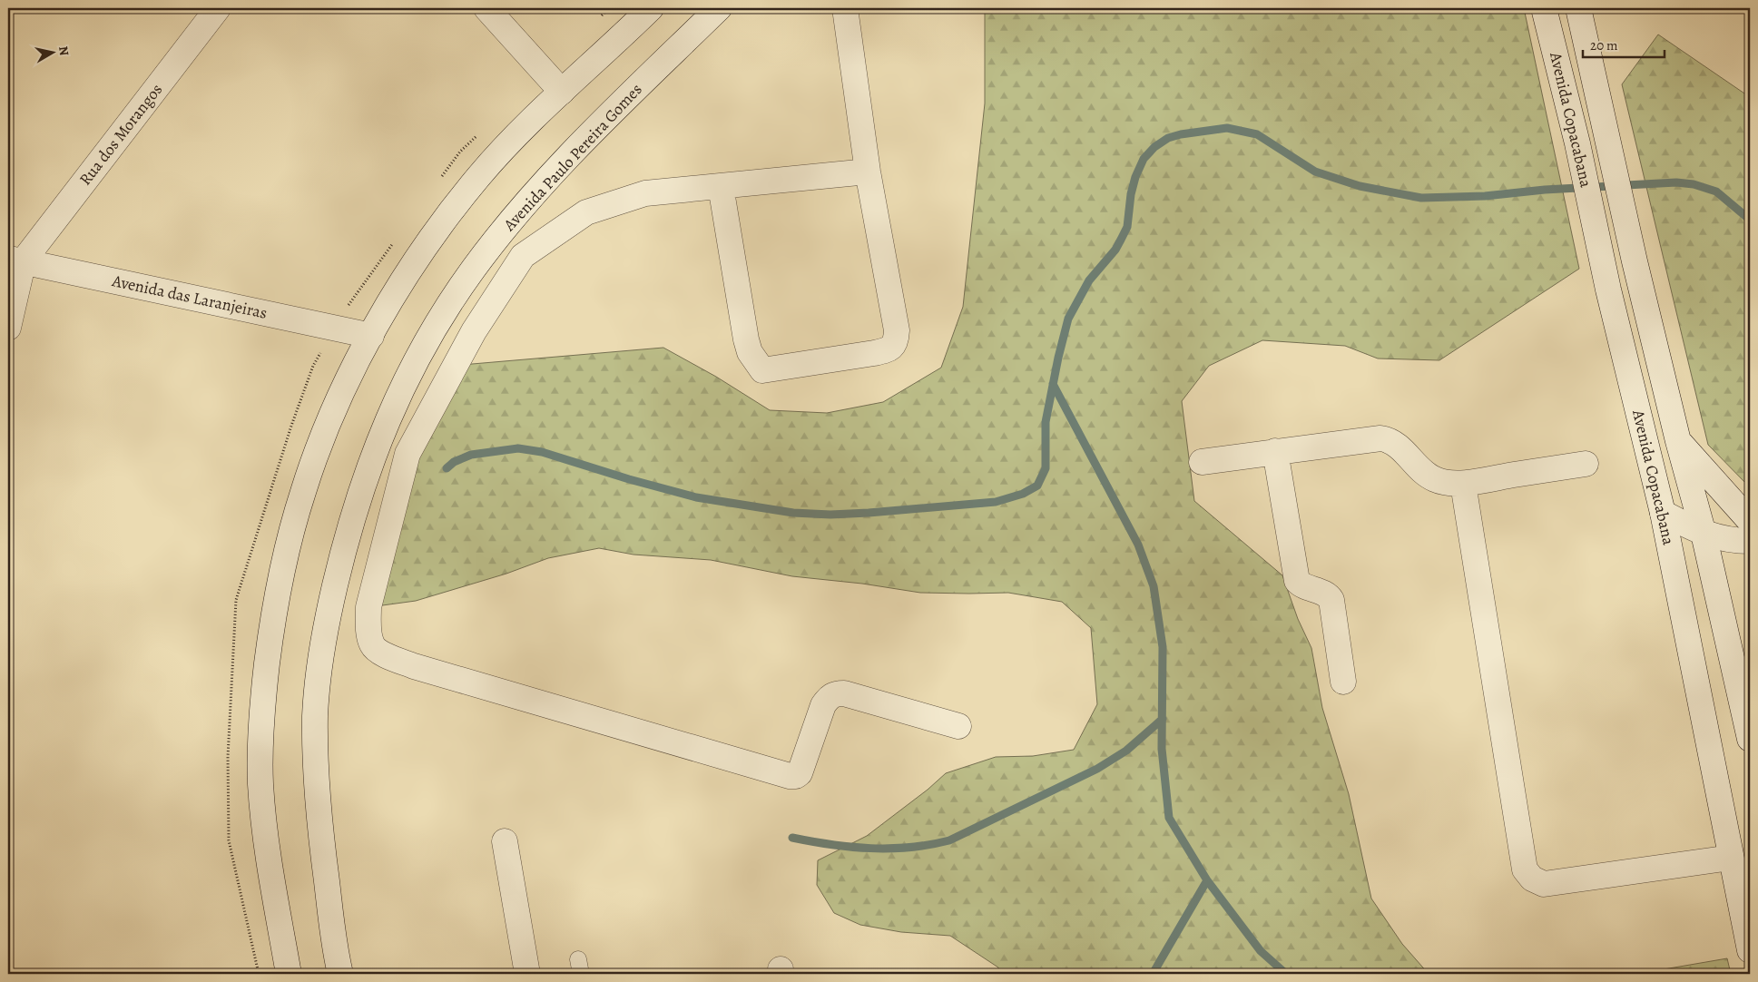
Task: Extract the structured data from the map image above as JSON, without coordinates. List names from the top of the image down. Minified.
{"streets":{"street":["Avenida Copacabana","Rua dos Morangos","Avenida Paulo Pereira Gomes","Avenida das Laranjeiras"]},"crossings":[["Rua dos Morangos","Avenida das Laranjeiras"]],"scale_bar":"20 m","north":"right"}
